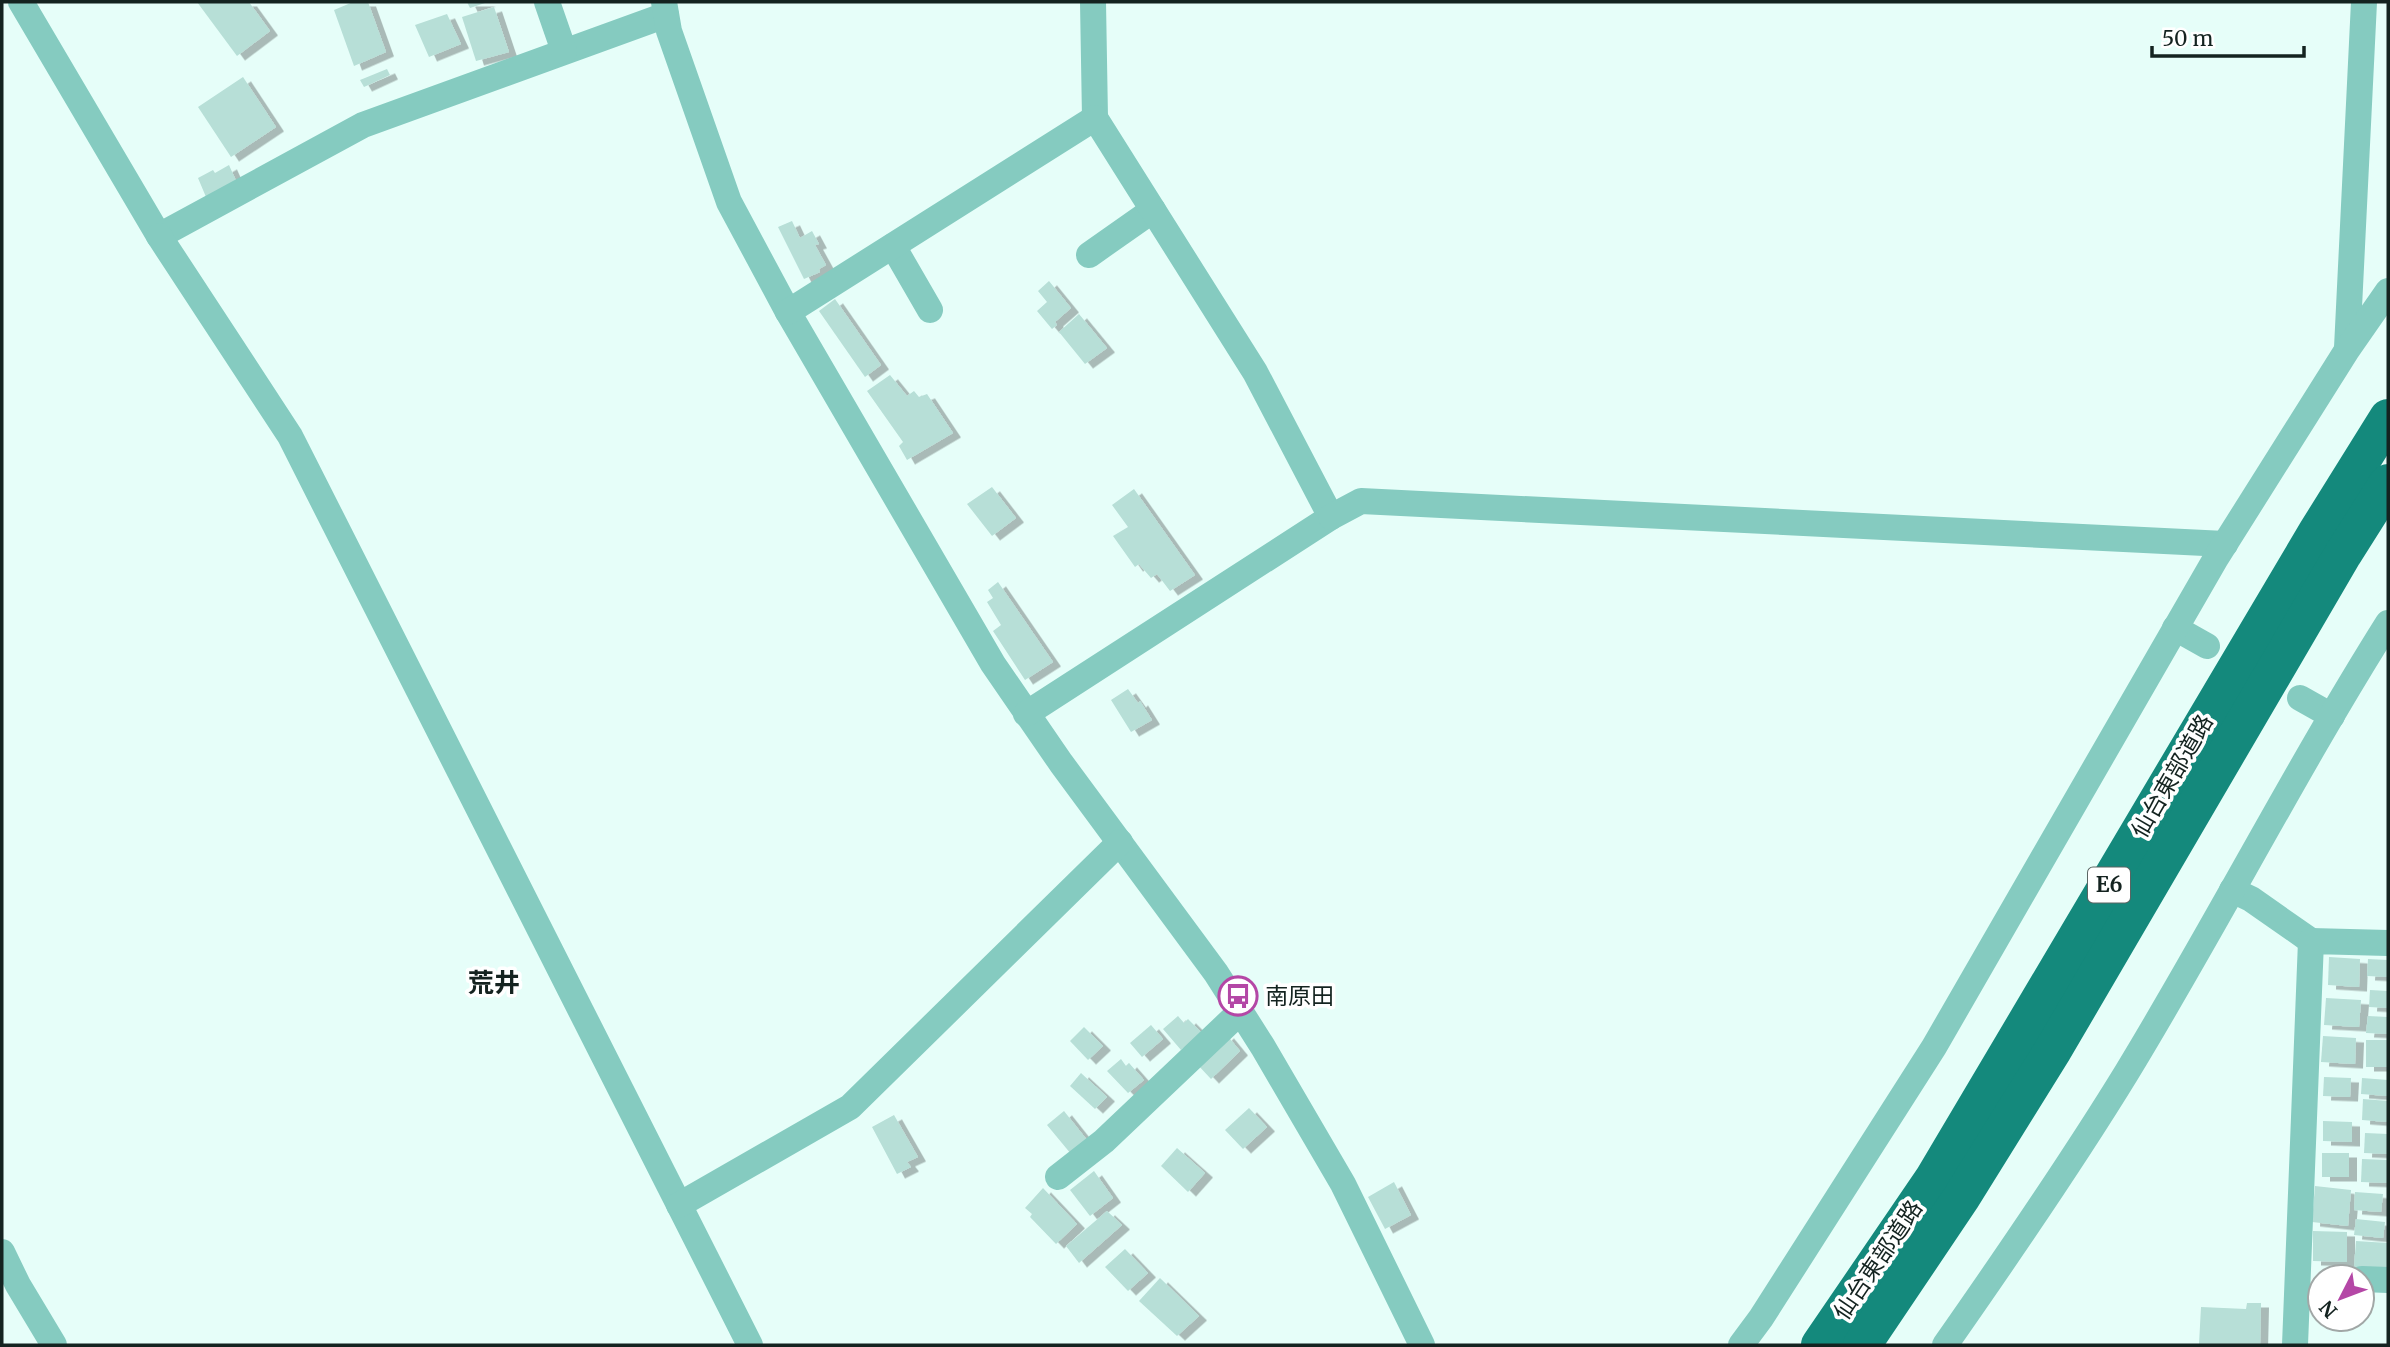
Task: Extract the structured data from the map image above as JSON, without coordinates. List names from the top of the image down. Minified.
{"streets":{"highway":["仙台東部道路","E6"]},"districts":["荒井"],"places":{"bus stop":["南原田"]},"scale_bar":"50 m","north":"bottom left"}
